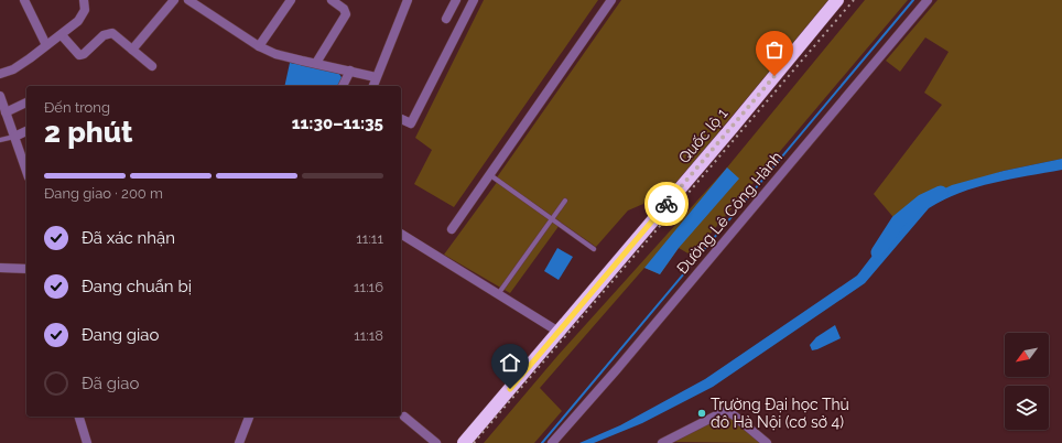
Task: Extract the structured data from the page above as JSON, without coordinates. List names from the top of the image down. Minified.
{"streets":{"highway":["Quốc lộ 1"],"street":["Đường Lê Công Hành"]},"places":["Trường Đại học Thủ đô Hà Nội (cơ sở 4)"],"north":"bottom left","page":{"heading":["2 phút","Đến trong","11:30–11:35"],"bar":"Đang giao · 200 m","list":[["Đã xác nhận","11:11"],["Đang chuẩn bị","11:16"],["Đang giao","11:18"],"Đã giao"]}}
